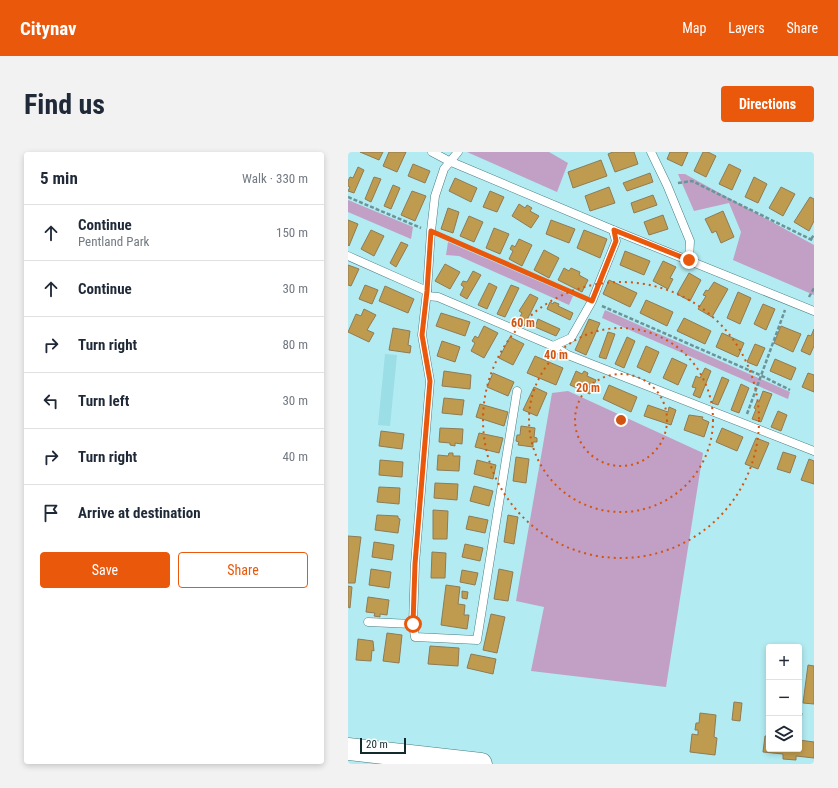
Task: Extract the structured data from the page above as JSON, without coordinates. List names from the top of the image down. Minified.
{"scale_bar":"20 m","page":{"header":"Citynav","nav":["Map","Layers","Share"],"buttons":["Directions",["Save","Share"]],"title":"Find us","heading":["5 min","Walk · 330 m"],"list":[["Continue","Pentland Park","150 m"],["Continue","30 m"],["Turn right","80 m"],["Turn left","30 m"],["Turn right","40 m"],"Arrive at destination"],"map_buttons":["+","−"],"scale":"20 m"},"rings":["60 m","40 m","20 m"]}
